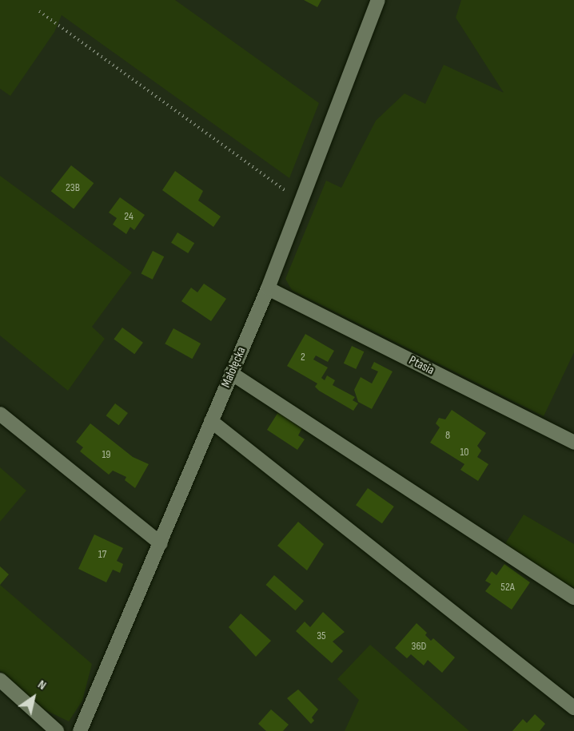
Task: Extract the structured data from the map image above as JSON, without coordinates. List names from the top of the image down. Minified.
{"streets":{"street":["Ptasia","Małołęcka"]},"crossings":[["Ptasia","Małołęcka"]],"house_numbers":["23B","24","2","8","10","19","17","52A","35","36D"],"north":"top right"}
